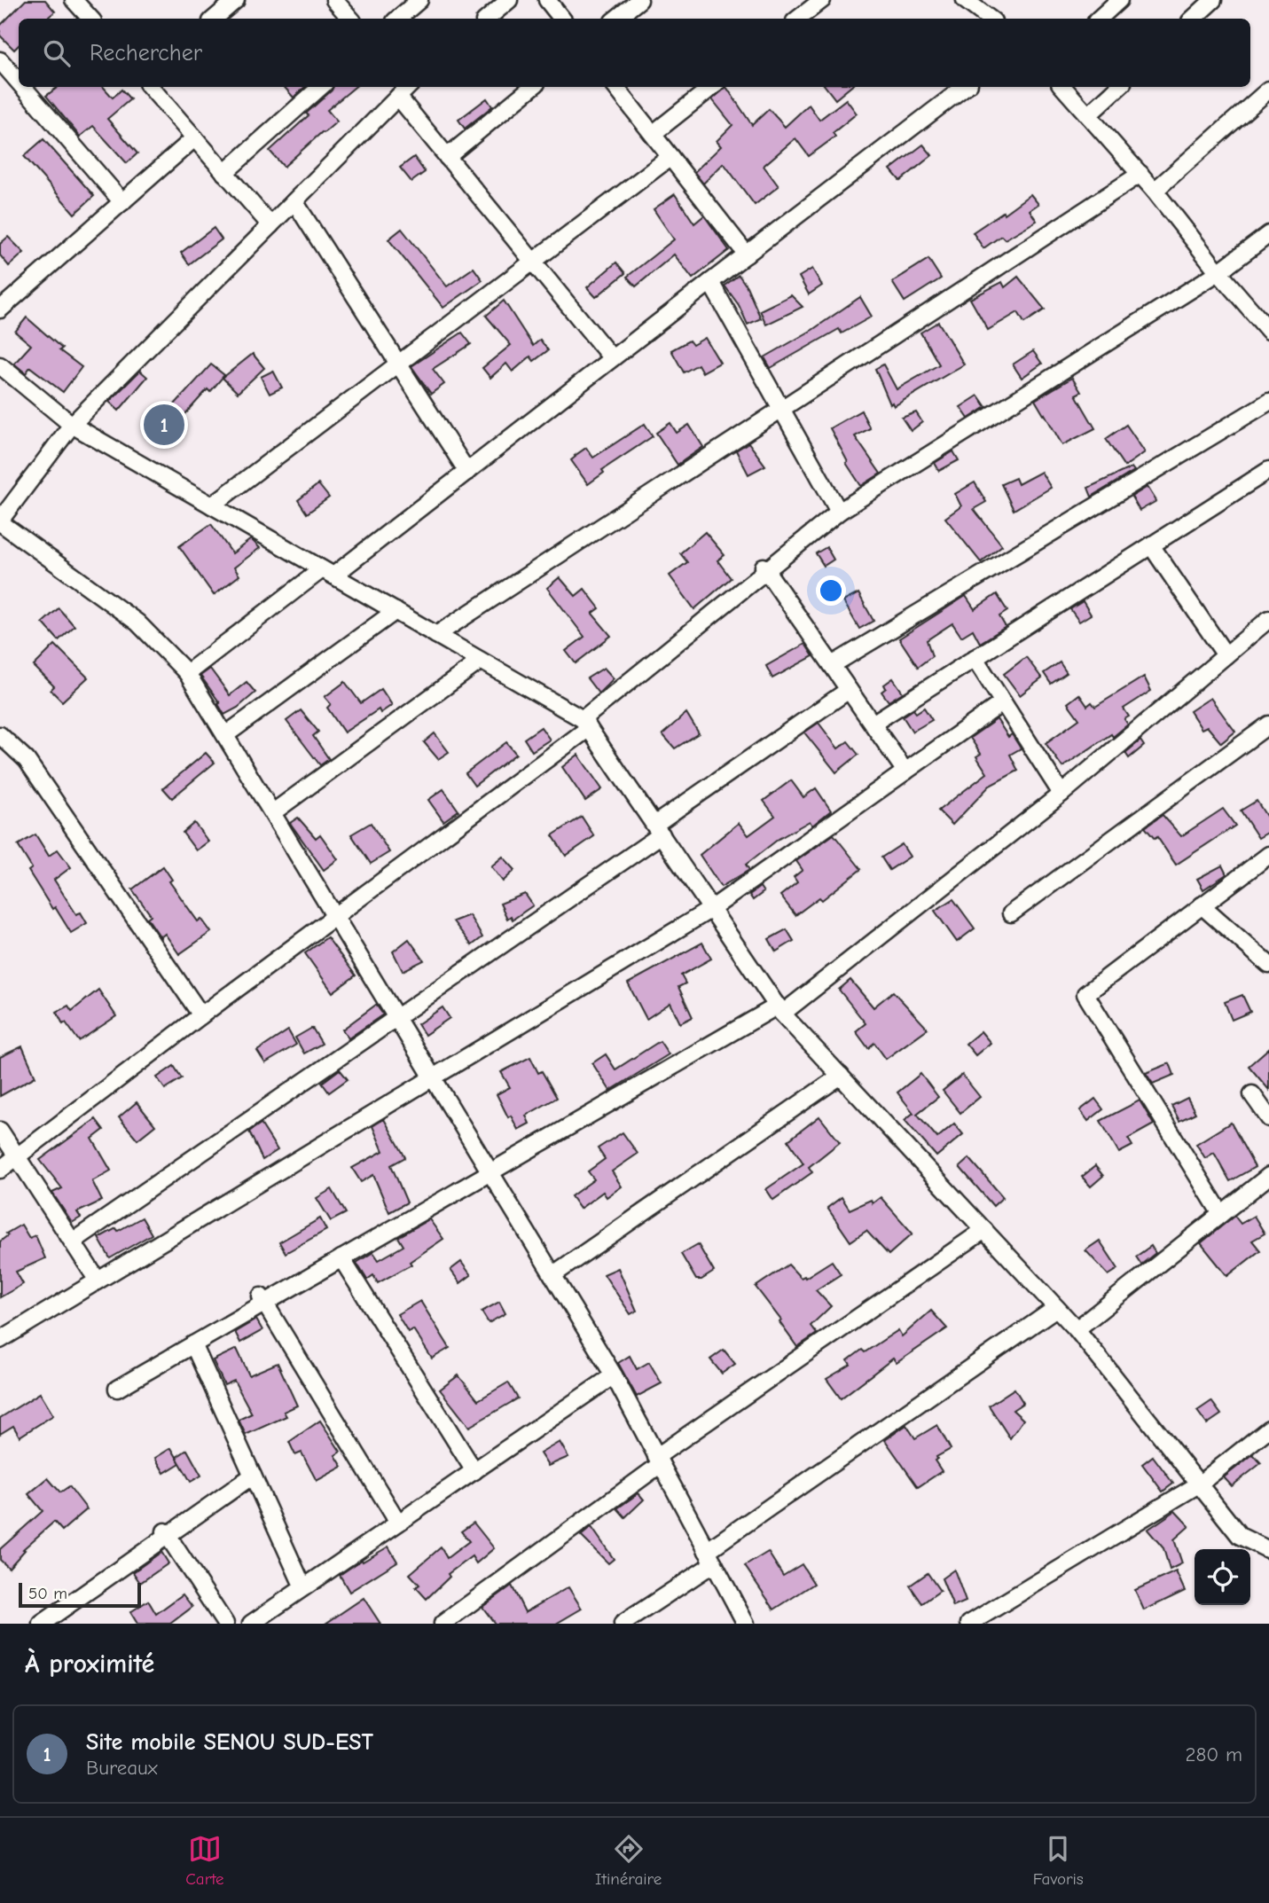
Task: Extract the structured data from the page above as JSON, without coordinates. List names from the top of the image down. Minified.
{"scale_bar":"50 m","page":{"search":"Rechercher","pins":"1","scale":"50 m","heading":"À proximité","list":[{"mark":"1","name":"Site mobile SENOU SUD-EST","note":"Bureaux","value":"280 m"}],"nav":["Carte","Itinéraire","Favoris"]}}
